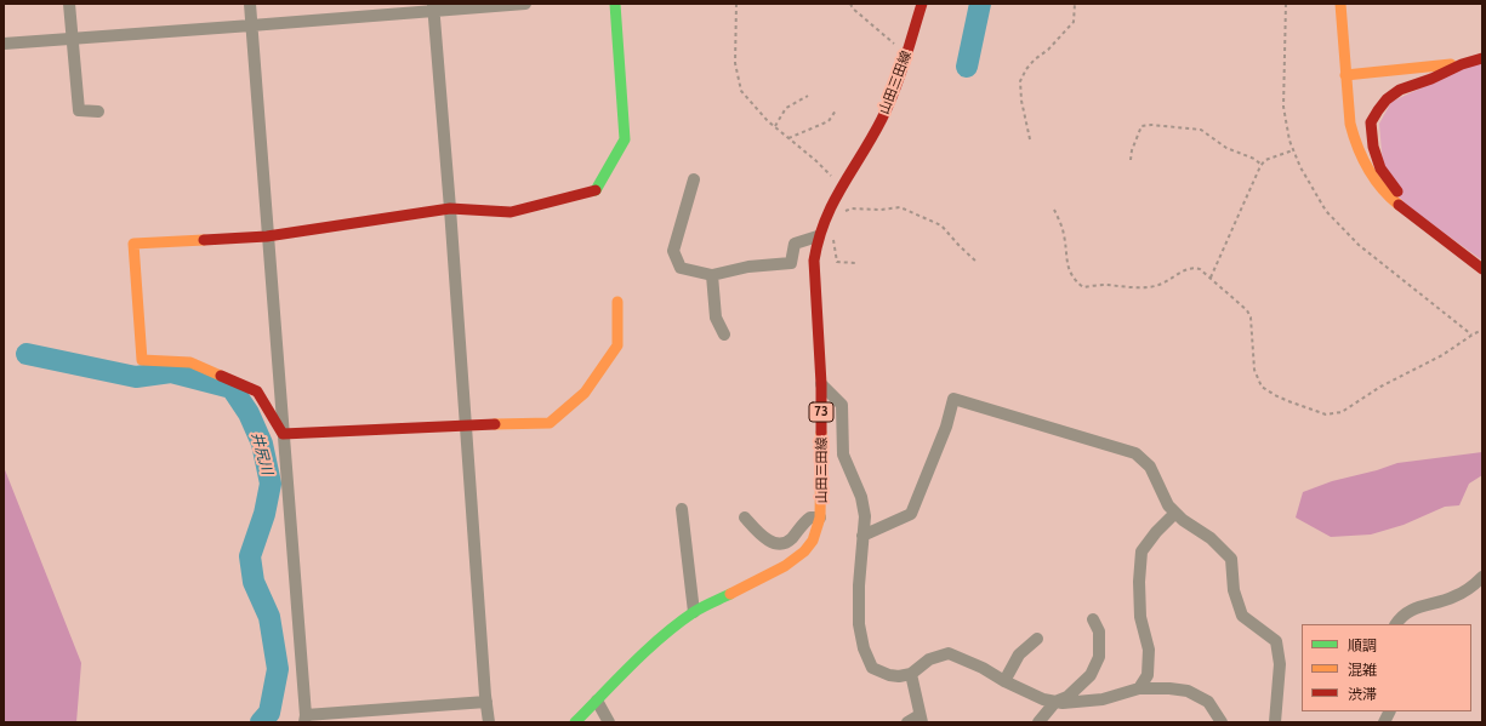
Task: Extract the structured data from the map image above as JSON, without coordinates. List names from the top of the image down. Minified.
{"streets":{"street":["山田三田線","73"]},"water":["井尻川"],"legend":["順調","混雑","渋滞"]}
